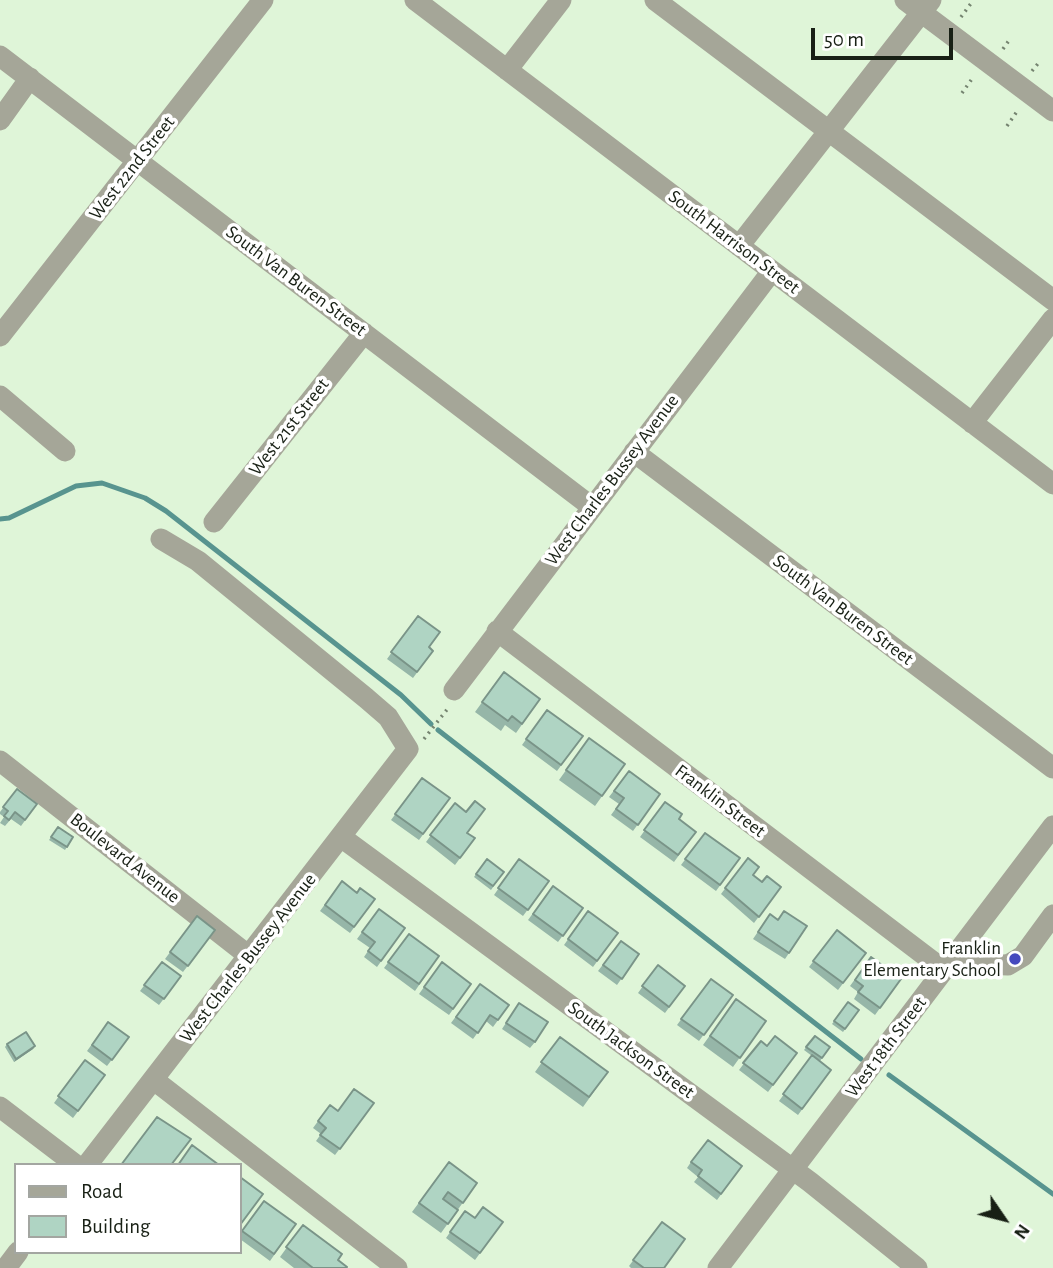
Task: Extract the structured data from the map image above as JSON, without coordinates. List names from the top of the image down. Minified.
{"streets":{"street":["West 22nd Street","South Harrison Street","South Van Buren Street","West 21st Street","West Charles Bussey Avenue","Franklin Street","Boulevard Avenue","West 18th Street","South Jackson Street"]},"crossings":[["West 22nd Street","South Van Buren Street"],["South Harrison Street","West Charles Bussey Avenue"],["South Van Buren Street","West 21st Street"],["South Van Buren Street","West Charles Bussey Avenue"],["West Charles Bussey Avenue","Franklin Street"],["West Charles Bussey Avenue","Boulevard Avenue"],["West Charles Bussey Avenue","South Jackson Street"],["Franklin Street","West 18th Street"],["West 18th Street","South Jackson Street"]],"places":["Franklin Elementary School"],"legend":["Road","Building"],"scale_bar":"50 m","north":"bottom right"}
